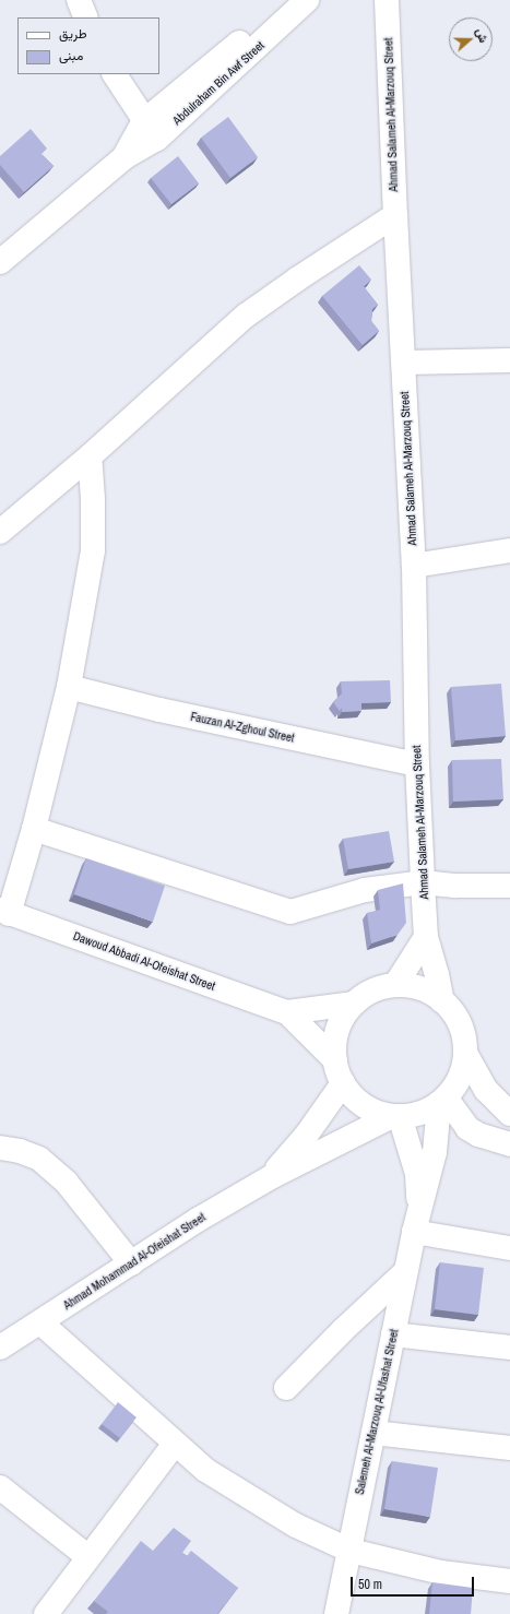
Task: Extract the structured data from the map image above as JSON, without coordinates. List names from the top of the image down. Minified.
{"streets":{"street":["Abdulraham Bin Awf Street","Ahmad Salameh Al-Marzouq Street","Fauzan Al-Zghoul Street","Dawoud Abbadi Al-Ofeishat Street","Ahmad Mohammad Al-Ofeishat Street","Salemeh Al-Marzouq Al-Ufashat Street"]},"crossings":[["Ahmad Salameh Al-Marzouq Street","Fauzan Al-Zghoul Street"],["Ahmad Salameh Al-Marzouq Street","Dawoud Abbadi Al-Ofeishat Street"],["Ahmad Salameh Al-Marzouq Street","Ahmad Mohammad Al-Ofeishat Street"],["Ahmad Salameh Al-Marzouq Street","Salemeh Al-Marzouq Al-Ufashat Street"],["Dawoud Abbadi Al-Ofeishat Street","Ahmad Mohammad Al-Ofeishat Street"],["Dawoud Abbadi Al-Ofeishat Street","Salemeh Al-Marzouq Al-Ufashat Street"],["Ahmad Mohammad Al-Ofeishat Street","Salemeh Al-Marzouq Al-Ufashat Street"]],"legend":["طريق","مبنى"],"scale_bar":"50 m","north":"right"}
